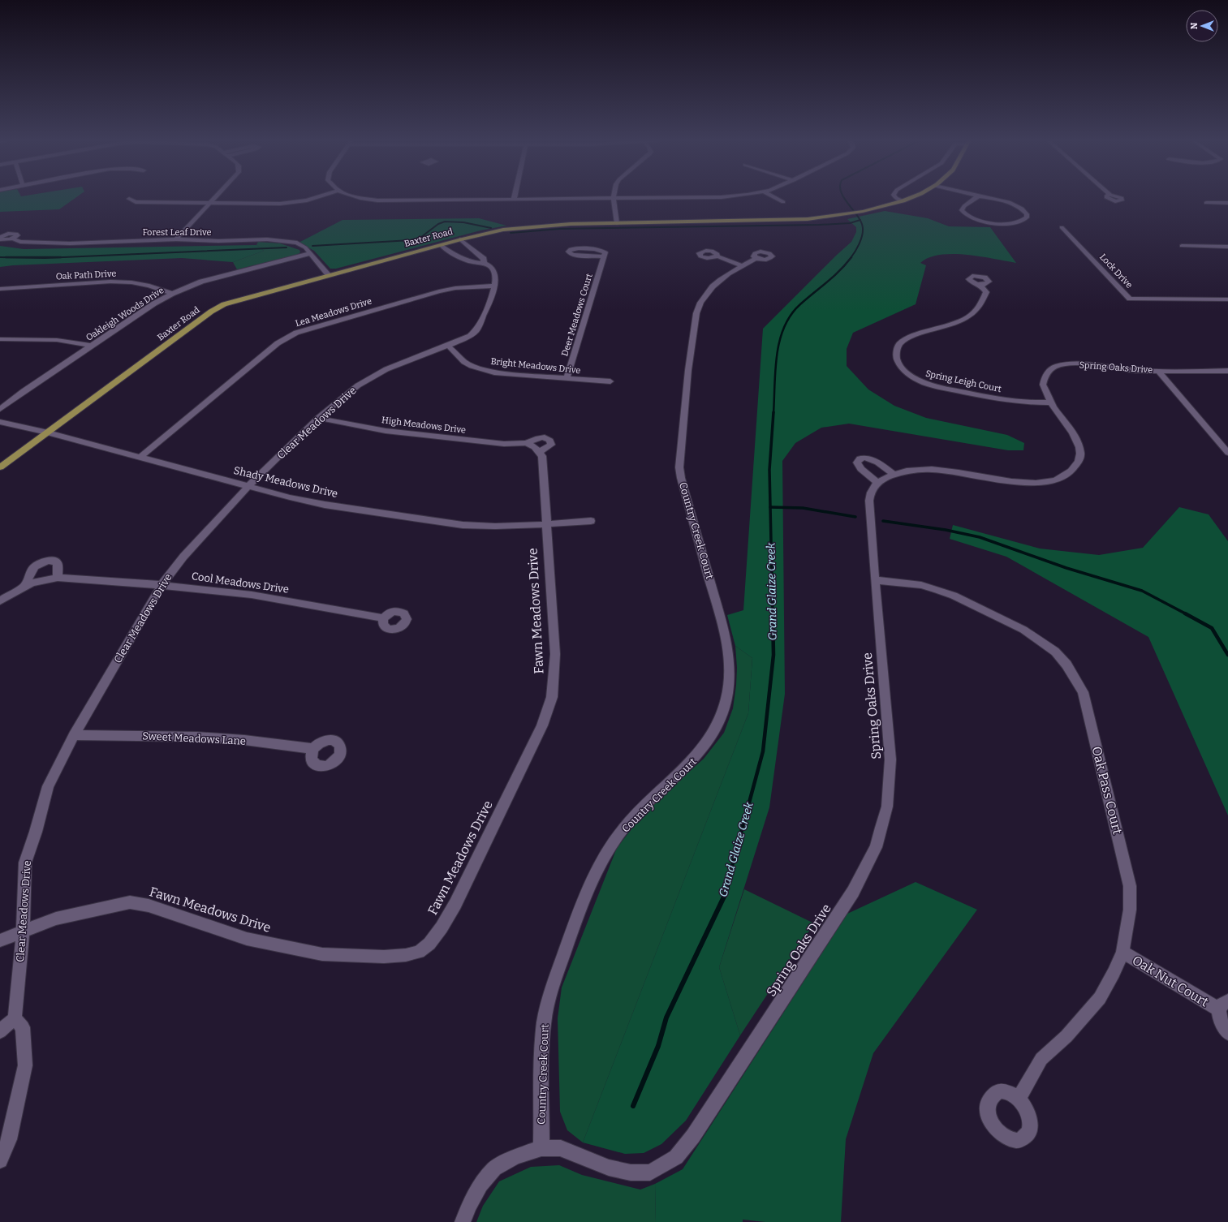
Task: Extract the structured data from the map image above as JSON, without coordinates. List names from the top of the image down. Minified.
{"streets":{"main road":["Baxter Road"],"street":["Forest Leaf Drive","Lock Drive","Oak Path Drive","Lea Meadows Drive","Oakleigh Woods Drive","Deer Meadows Court","Bright Meadows Drive","Spring Oaks Drive","Spring Leigh Court","Clear Meadows Drive","High Meadows Drive","Shady Meadows Drive","Country Creek Court","Cool Meadows Drive","Fawn Meadows Drive","Sweet Meadows Lane","Oak Pass Court","Oak Nut Court"]},"crossings":[["Forest Leaf Drive","Baxter Road"],["Forest Leaf Drive","Oakleigh Woods Drive"],["Baxter Road","Shady Meadows Drive"],["Oak Path Drive","Oakleigh Woods Drive"],["Lea Meadows Drive","Clear Meadows Drive"],["Lea Meadows Drive","Shady Meadows Drive"],["Deer Meadows Court","Bright Meadows Drive"],["Bright Meadows Drive","Clear Meadows Drive"],["Spring Oaks Drive","Spring Leigh Court"],["Spring Oaks Drive","Country Creek Court"],["Spring Oaks Drive","Oak Pass Court"],["Clear Meadows Drive","High Meadows Drive"],["Clear Meadows Drive","Shady Meadows Drive"],["Clear Meadows Drive","Cool Meadows Drive"],["Clear Meadows Drive","Fawn Meadows Drive"],["Clear Meadows Drive","Sweet Meadows Lane"],["High Meadows Drive","Fawn Meadows Drive"],["Shady Meadows Drive","Fawn Meadows Drive"],["Oak Pass Court","Oak Nut Court"]],"water":["Grand Glaize Creek"],"north":"left"}
